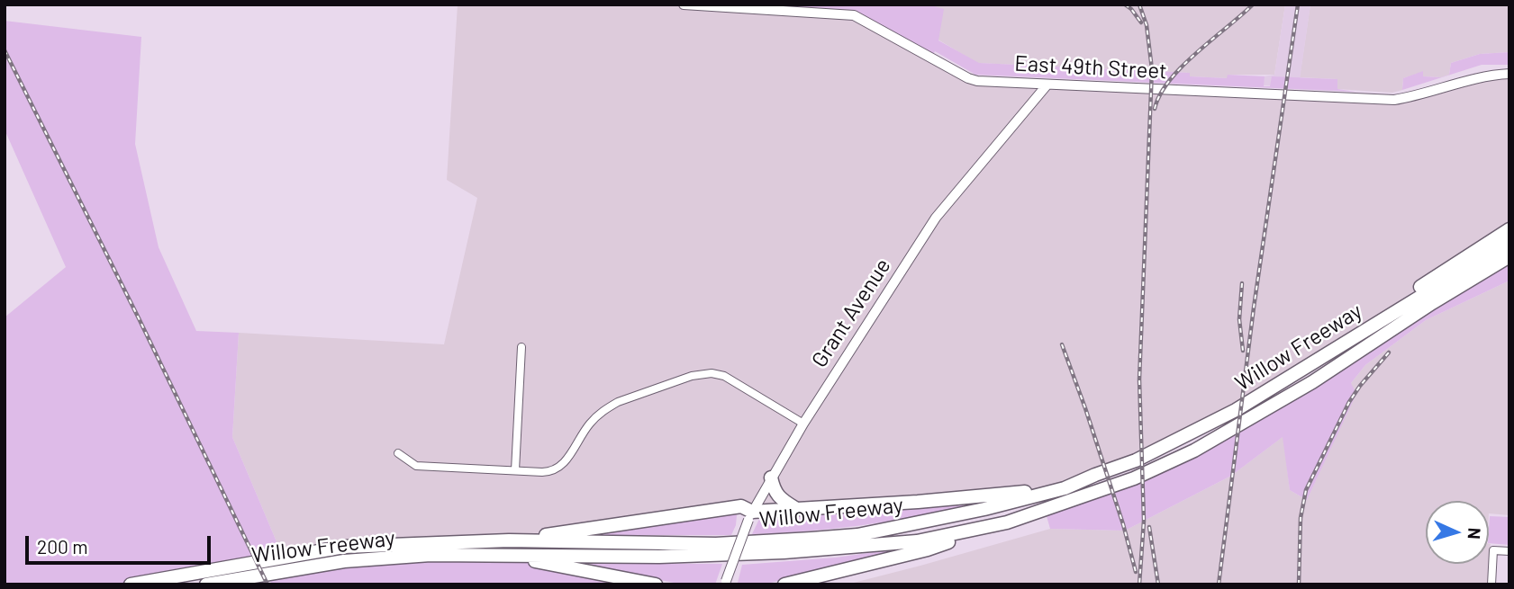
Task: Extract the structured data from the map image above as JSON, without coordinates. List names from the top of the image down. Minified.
{"streets":{"highway":["Willow Freeway"],"street":["East 49th Street","Grant Avenue"]},"crossings":[["East 49th Street","Grant Avenue"]],"scale_bar":"200 m","north":"right"}
